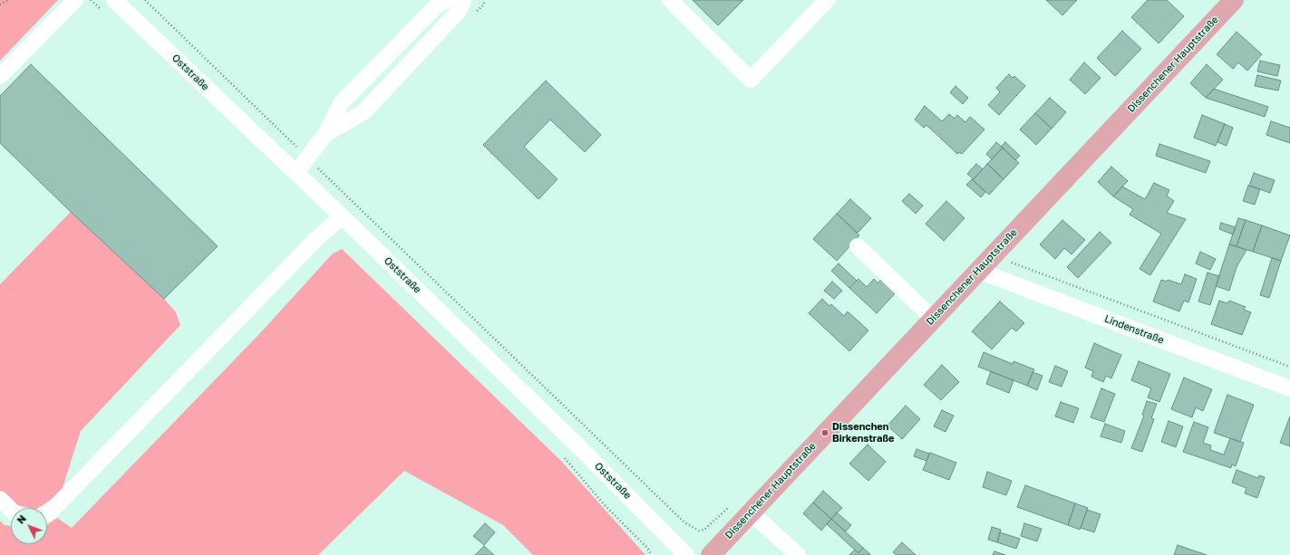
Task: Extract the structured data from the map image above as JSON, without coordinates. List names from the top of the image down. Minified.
{"streets":{"main road":["Dissenchener Hauptstraße"],"street":["Oststraße","Lindenstraße"]},"crossings":[["Dissenchener Hauptstraße","Lindenstraße"]],"places":["Dissenchen Birkenstraße"],"north":"top left"}
